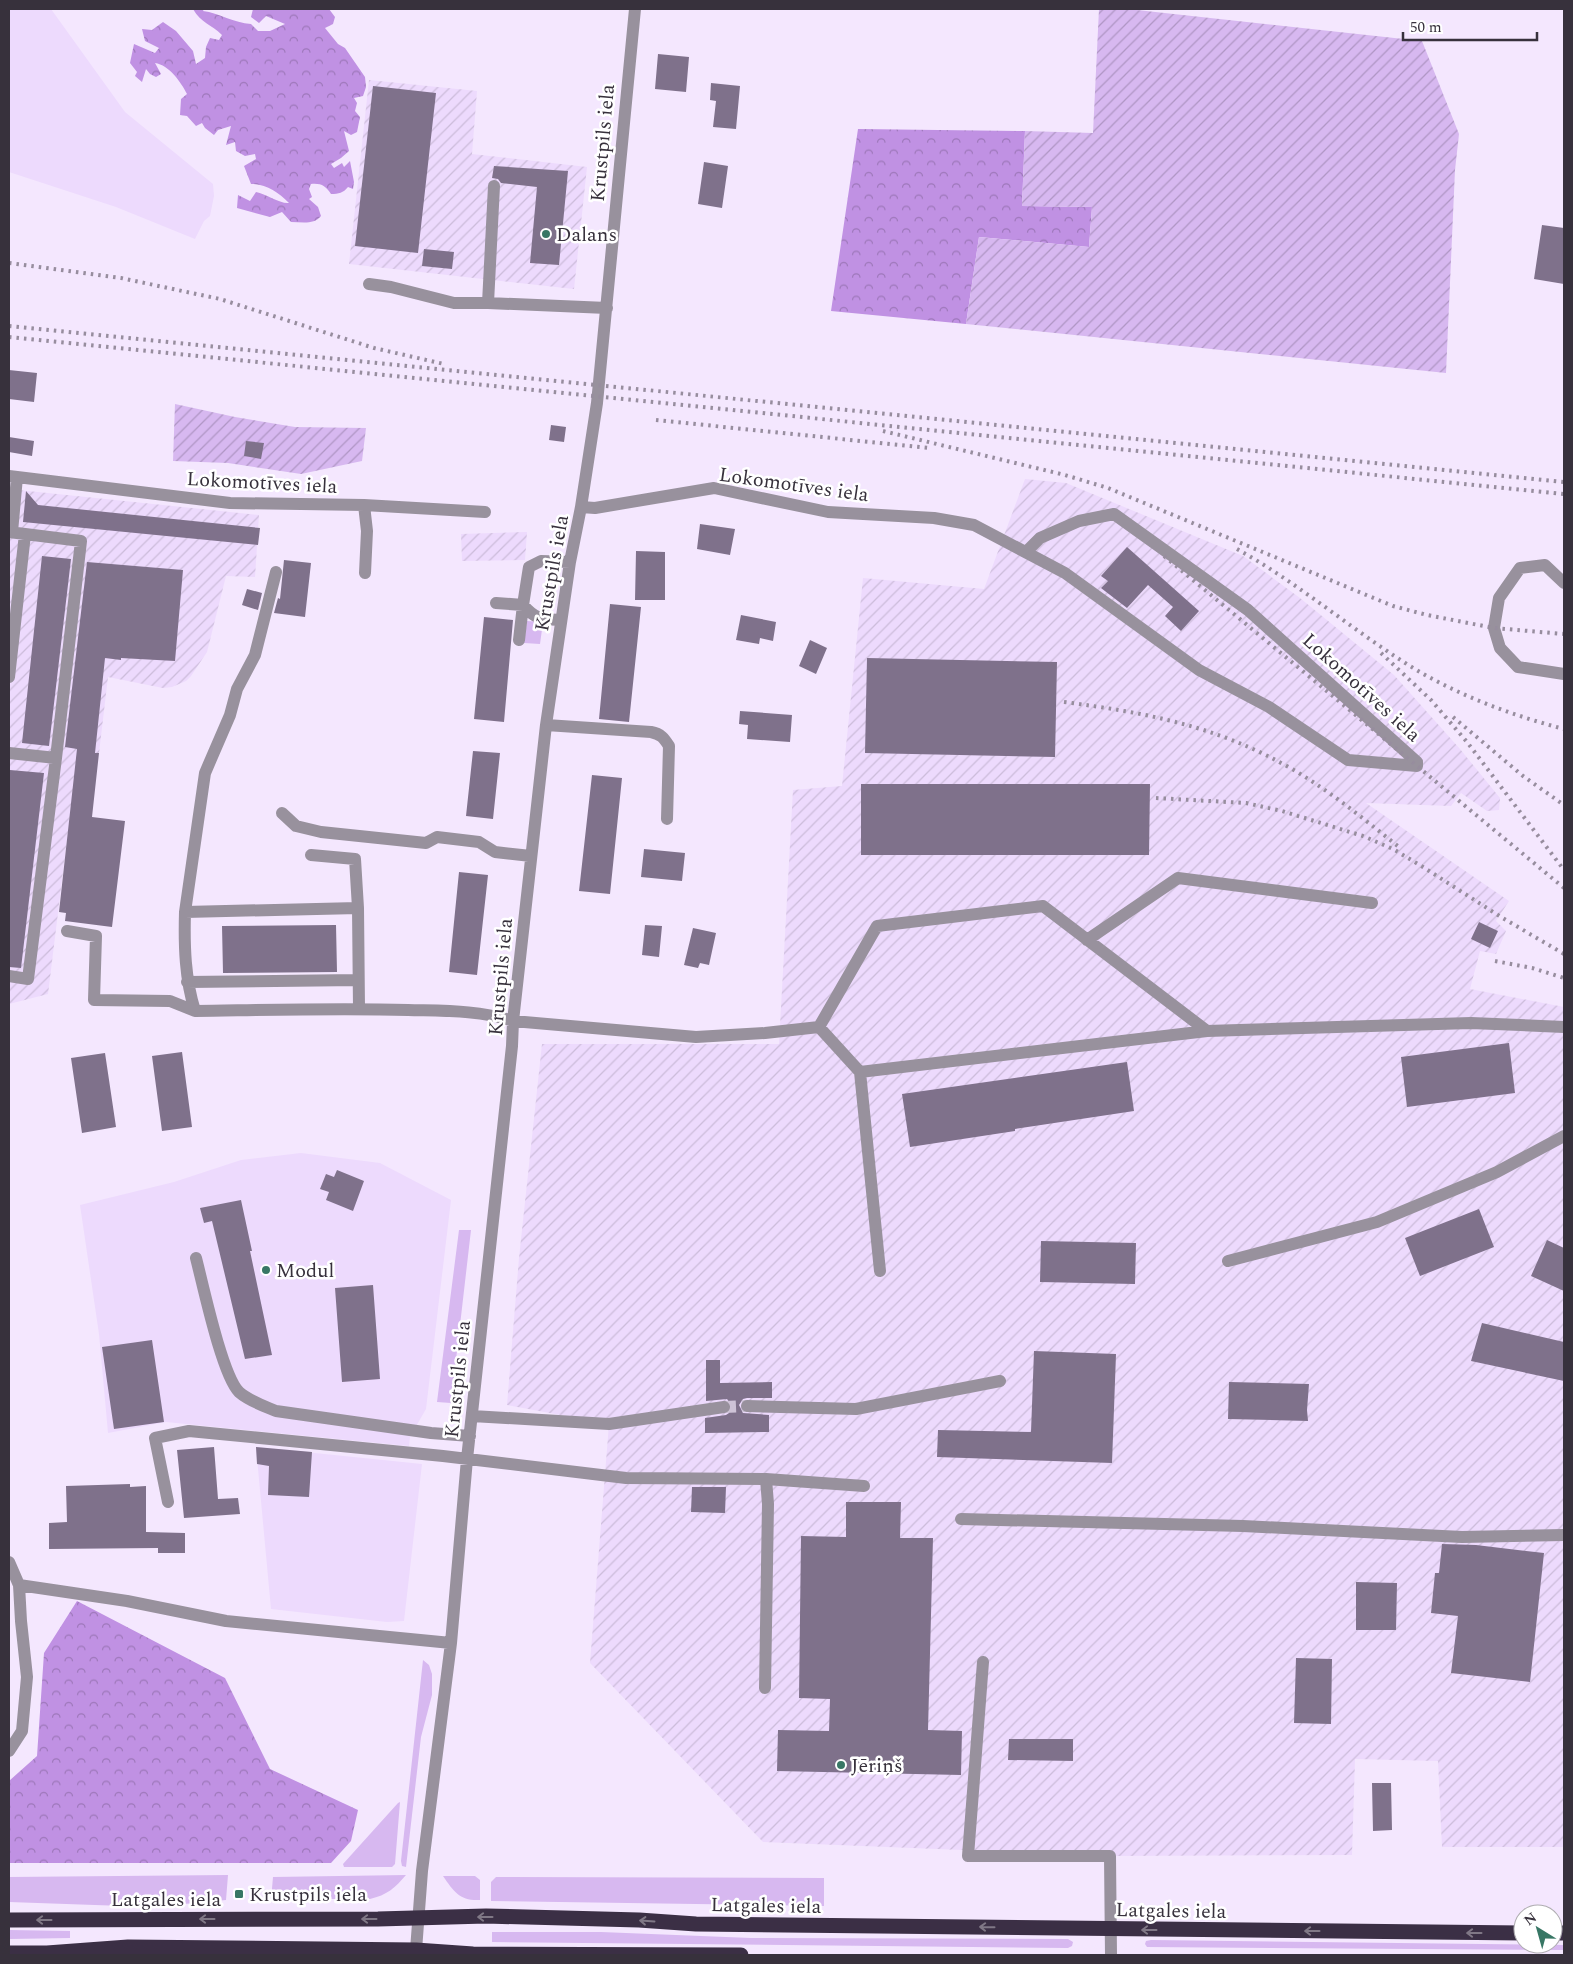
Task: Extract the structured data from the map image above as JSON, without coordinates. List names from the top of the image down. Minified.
{"streets":{"highway":["Latgales iela"],"street":["Krustpils iela","Lokomotīves iela"]},"crossings":[["Krustpils iela","Lokomotīves iela"],["Krustpils iela","Latgales iela"]],"places":{"other":["Dalans","Modul","Jēriņš"],"transit":["Krustpils iela"]},"scale_bar":"50 m","north":"top left"}
